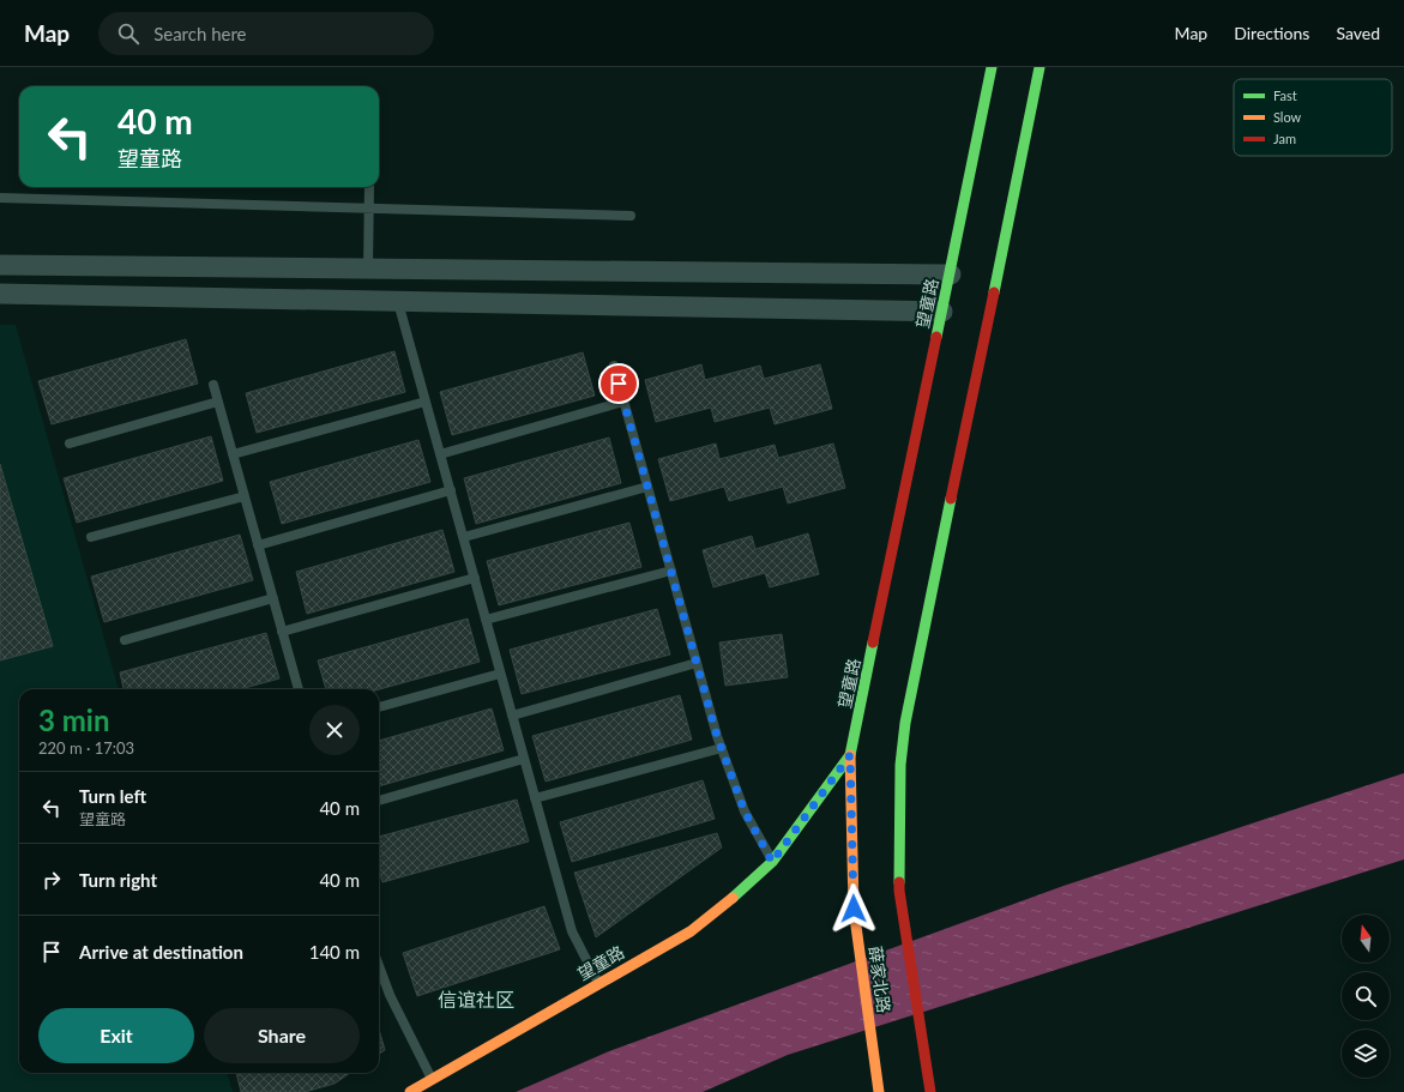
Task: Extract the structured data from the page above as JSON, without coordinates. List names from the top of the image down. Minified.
{"streets":{"main road":["望童路","薛家北路"]},"crossings":[["望童路","薛家北路"]],"districts":["信谊社区"],"legend":["Fast","Slow","Jam"],"north":"top","page":{"header":"Map","search":"Search here","nav":["Map","Directions","Saved"],"turn":["40 m","望童路"],"heading":["3 min","220 m · 17:03"],"list":[{"name":"Turn left","note":"望童路","value":"40 m"},{"name":"Turn right","value":"40 m"},{"name":"Arrive at destination","value":"140 m"}],"buttons":["Exit","Share"]}}
